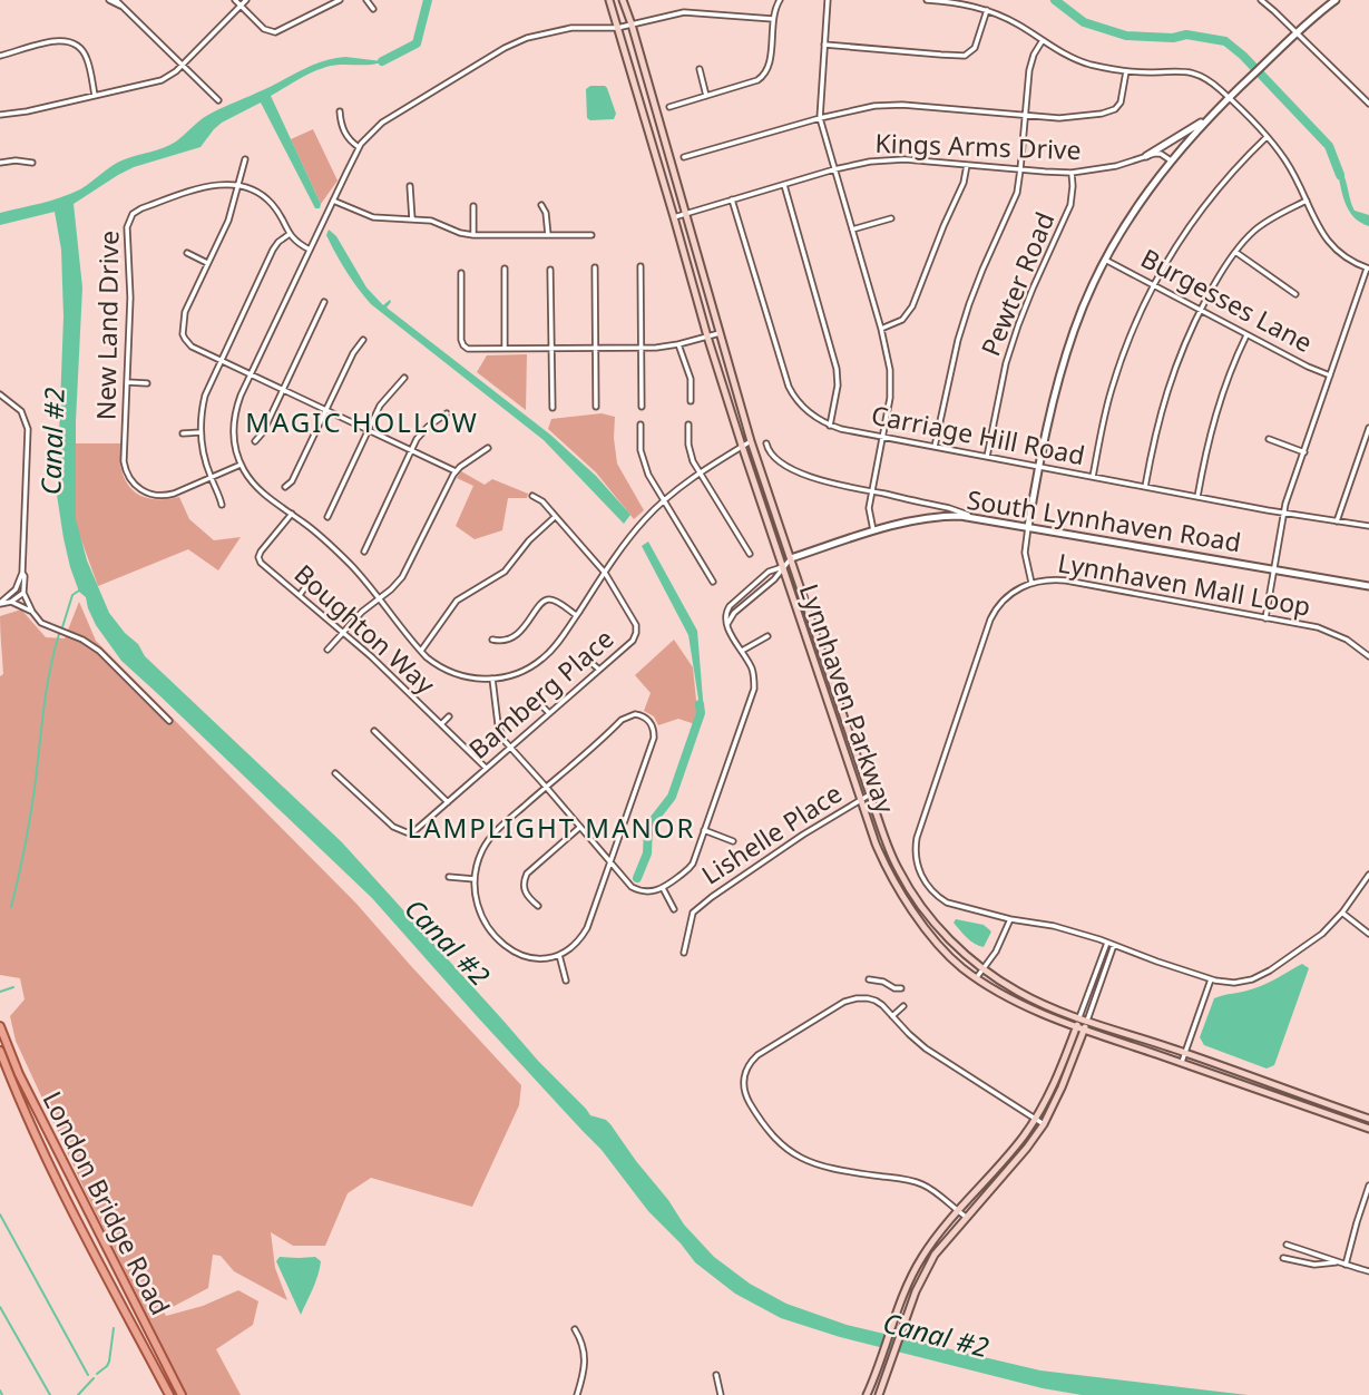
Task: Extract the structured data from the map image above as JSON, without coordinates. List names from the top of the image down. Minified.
{"streets":{"main road":["Lynnhaven Parkway","London Bridge Road"],"street":["Kings Arms Drive","Pewter Road","Burgesses Lane","New Land Drive","Carriage Hill Road","South Lynnhaven Road","Lynnhaven Mall Loop","Boughton Way","Bamberg Place","Lishelle Place"]},"crossings":[["Kings Arms Drive","Pewter Road"],["Kings Arms Drive","Carriage Hill Road"],["Kings Arms Drive","Lynnhaven Parkway"],["Pewter Road","Carriage Hill Road"],["South Lynnhaven Road","Lynnhaven Parkway"],["Boughton Way","Bamberg Place"],["Lynnhaven Parkway","Lishelle Place"]],"districts":["MAGIC HOLLOW","LAMPLIGHT MANOR"],"water":["Canal #2"]}
